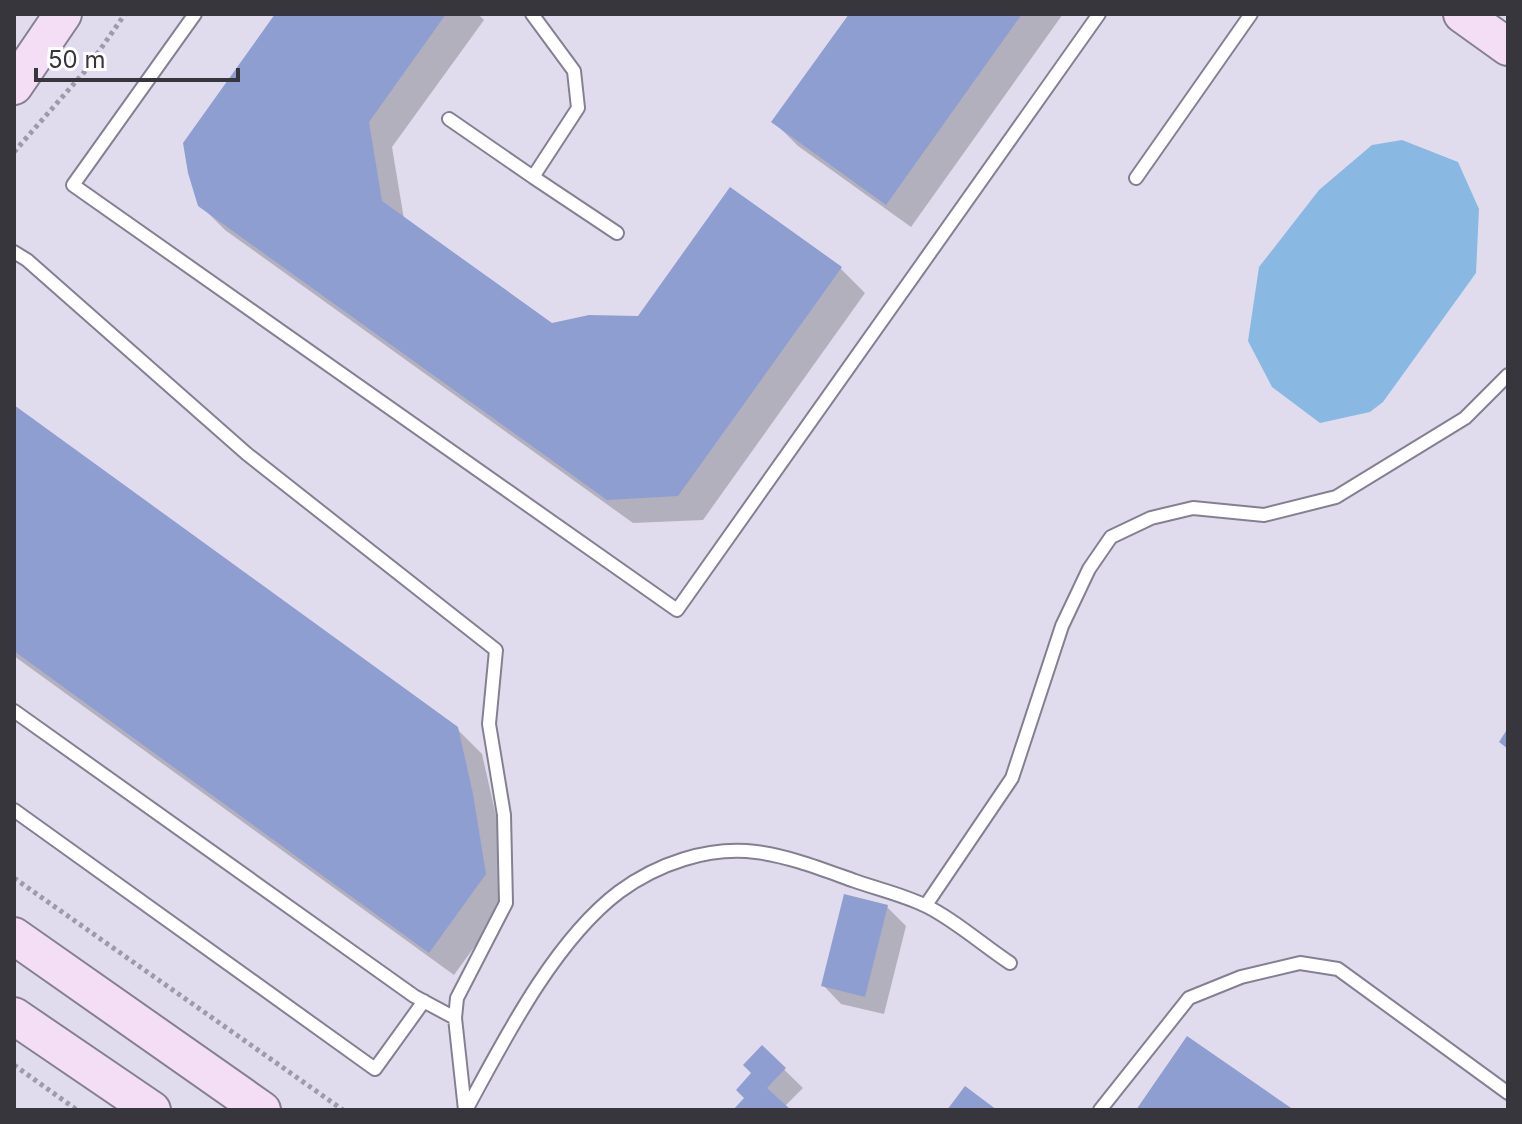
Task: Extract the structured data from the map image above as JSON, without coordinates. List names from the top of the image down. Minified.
{"scale_bar":"50 m"}
